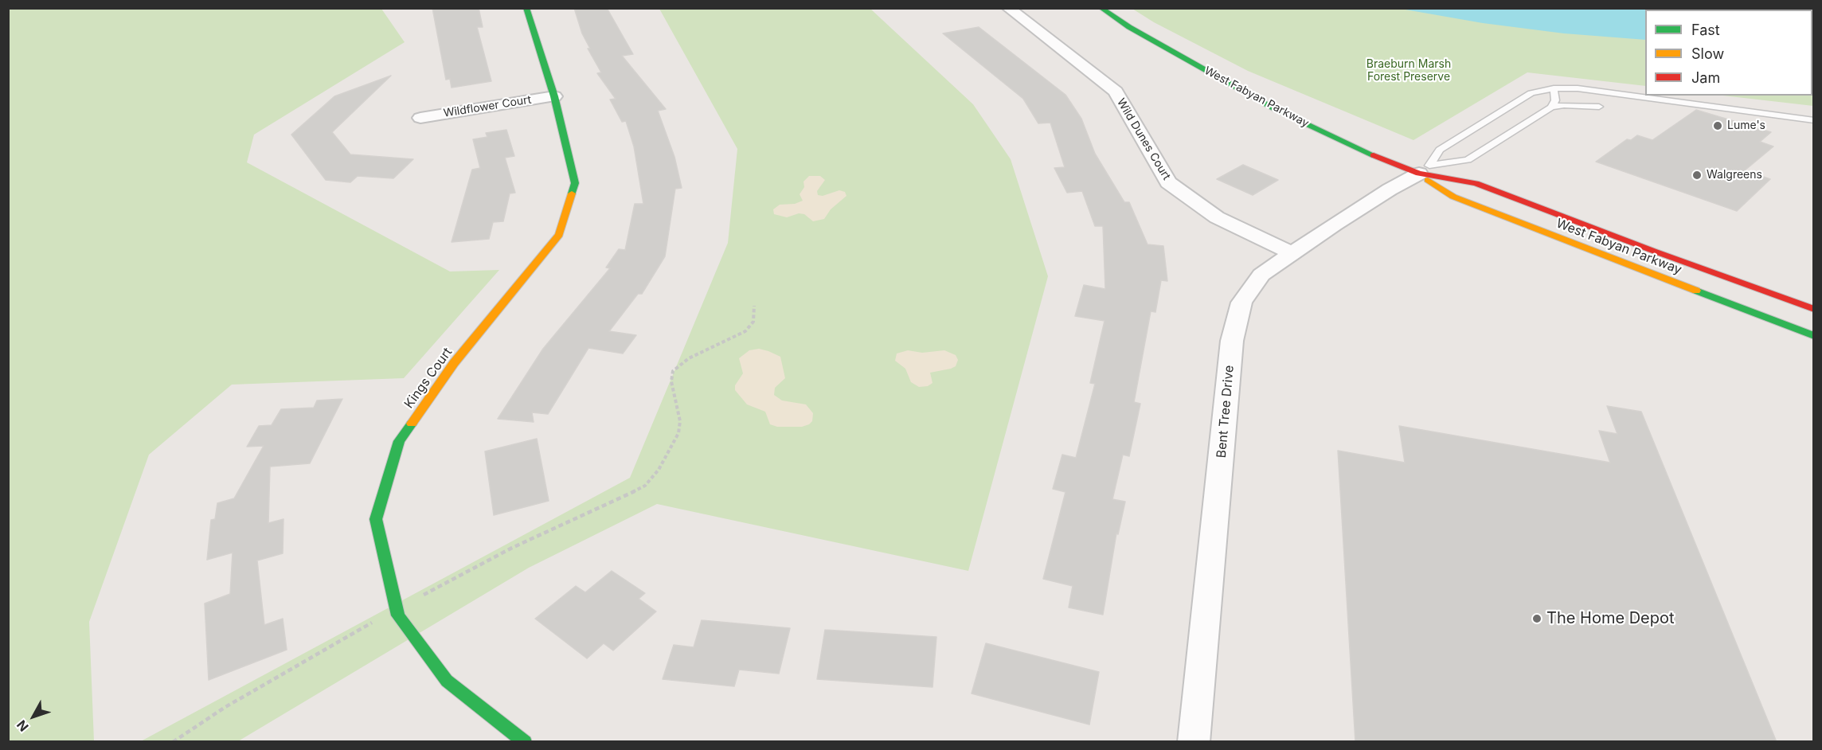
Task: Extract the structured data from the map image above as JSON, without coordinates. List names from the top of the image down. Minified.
{"streets":{"main road":["West Fabyan Parkway","Kings Court"],"street":["Wildflower Court","Wild Dunes Court","Bent Tree Drive"]},"crossings":[["West Fabyan Parkway","Bent Tree Drive"],["Wildflower Court","Kings Court"],["Wild Dunes Court","Bent Tree Drive"]],"parks":["Braeburn Marsh Forest Preserve"],"places":["Lume's","Walgreens","The Home Depot"],"legend":["Fast","Slow","Jam"],"north":"bottom left"}
